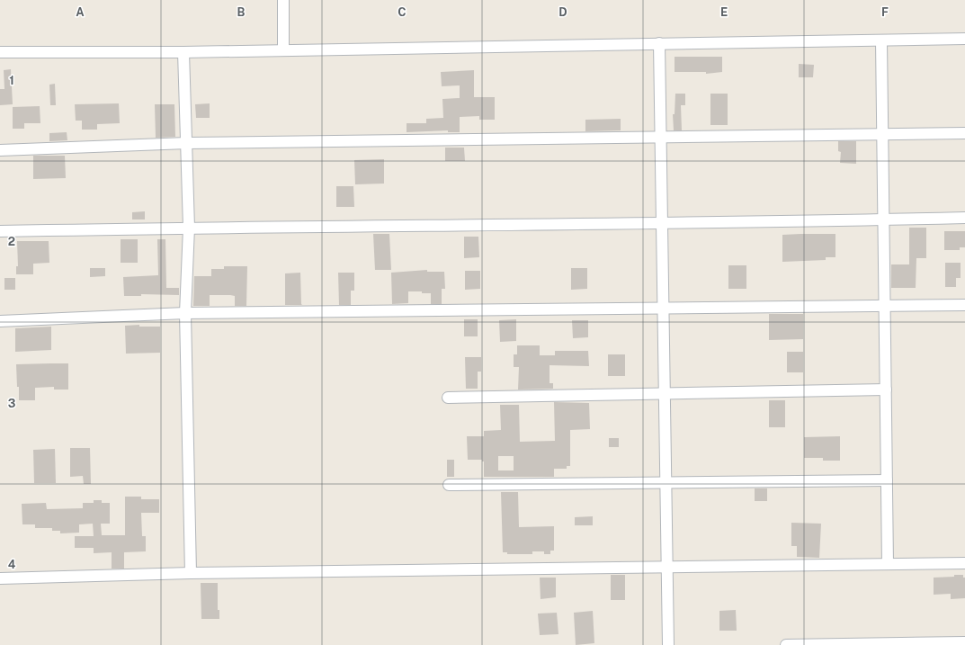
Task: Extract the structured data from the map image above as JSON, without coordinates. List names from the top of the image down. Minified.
{"grid":{"columns":["A","B","C","D","E","F"],"rows":["1","2","3","4"]}}
